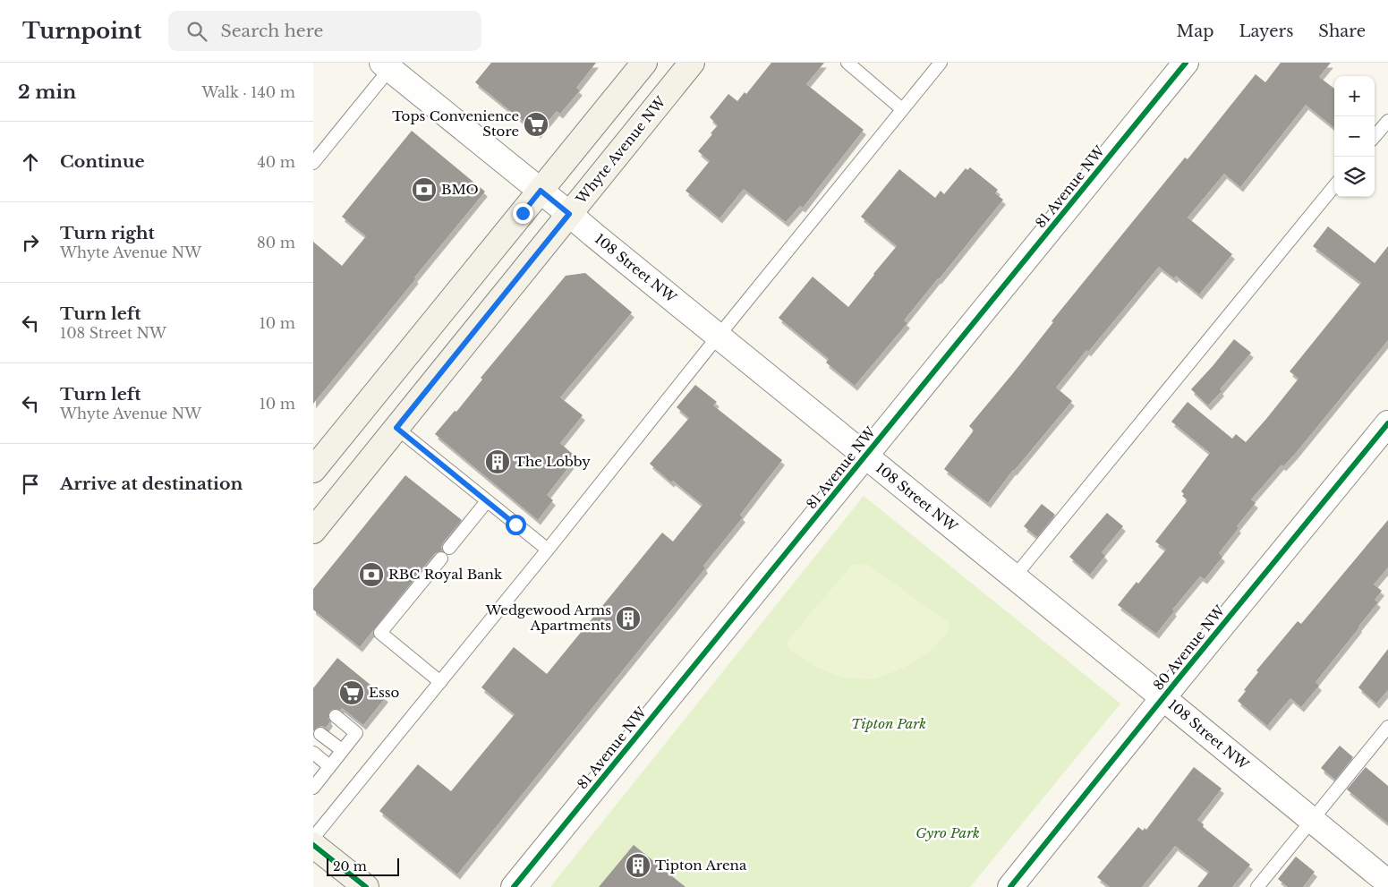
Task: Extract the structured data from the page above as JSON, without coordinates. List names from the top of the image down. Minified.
{"streets":{"main road":["Whyte Avenue NW"],"street":["81 Avenue NW","108 Street NW","80 Avenue NW"]},"crossings":[["Whyte Avenue NW","108 Street NW"],["81 Avenue NW","108 Street NW"],["108 Street NW","80 Avenue NW"]],"parks":["Tipton Park","Gyro Park"],"places":{"supermarket":["Tops Convenience Store","Esso"],"bank":["BMO","RBC Royal Bank"],"building":["The Lobby","Wedgewood Arms Apartments","Tipton Arena"]},"scale_bar":"20 m","page":{"header":"Turnpoint","search":"Search here","nav":["Map","Layers","Share"],"heading":["2 min","Walk · 140 m"],"map_buttons":["+","−"],"list":[["Continue","40 m"],["Turn right","Whyte Avenue NW","80 m"],["Turn left","108 Street NW","10 m"],["Turn left","Whyte Avenue NW","10 m"],"Arrive at destination"],"scale":"20 m"}}
